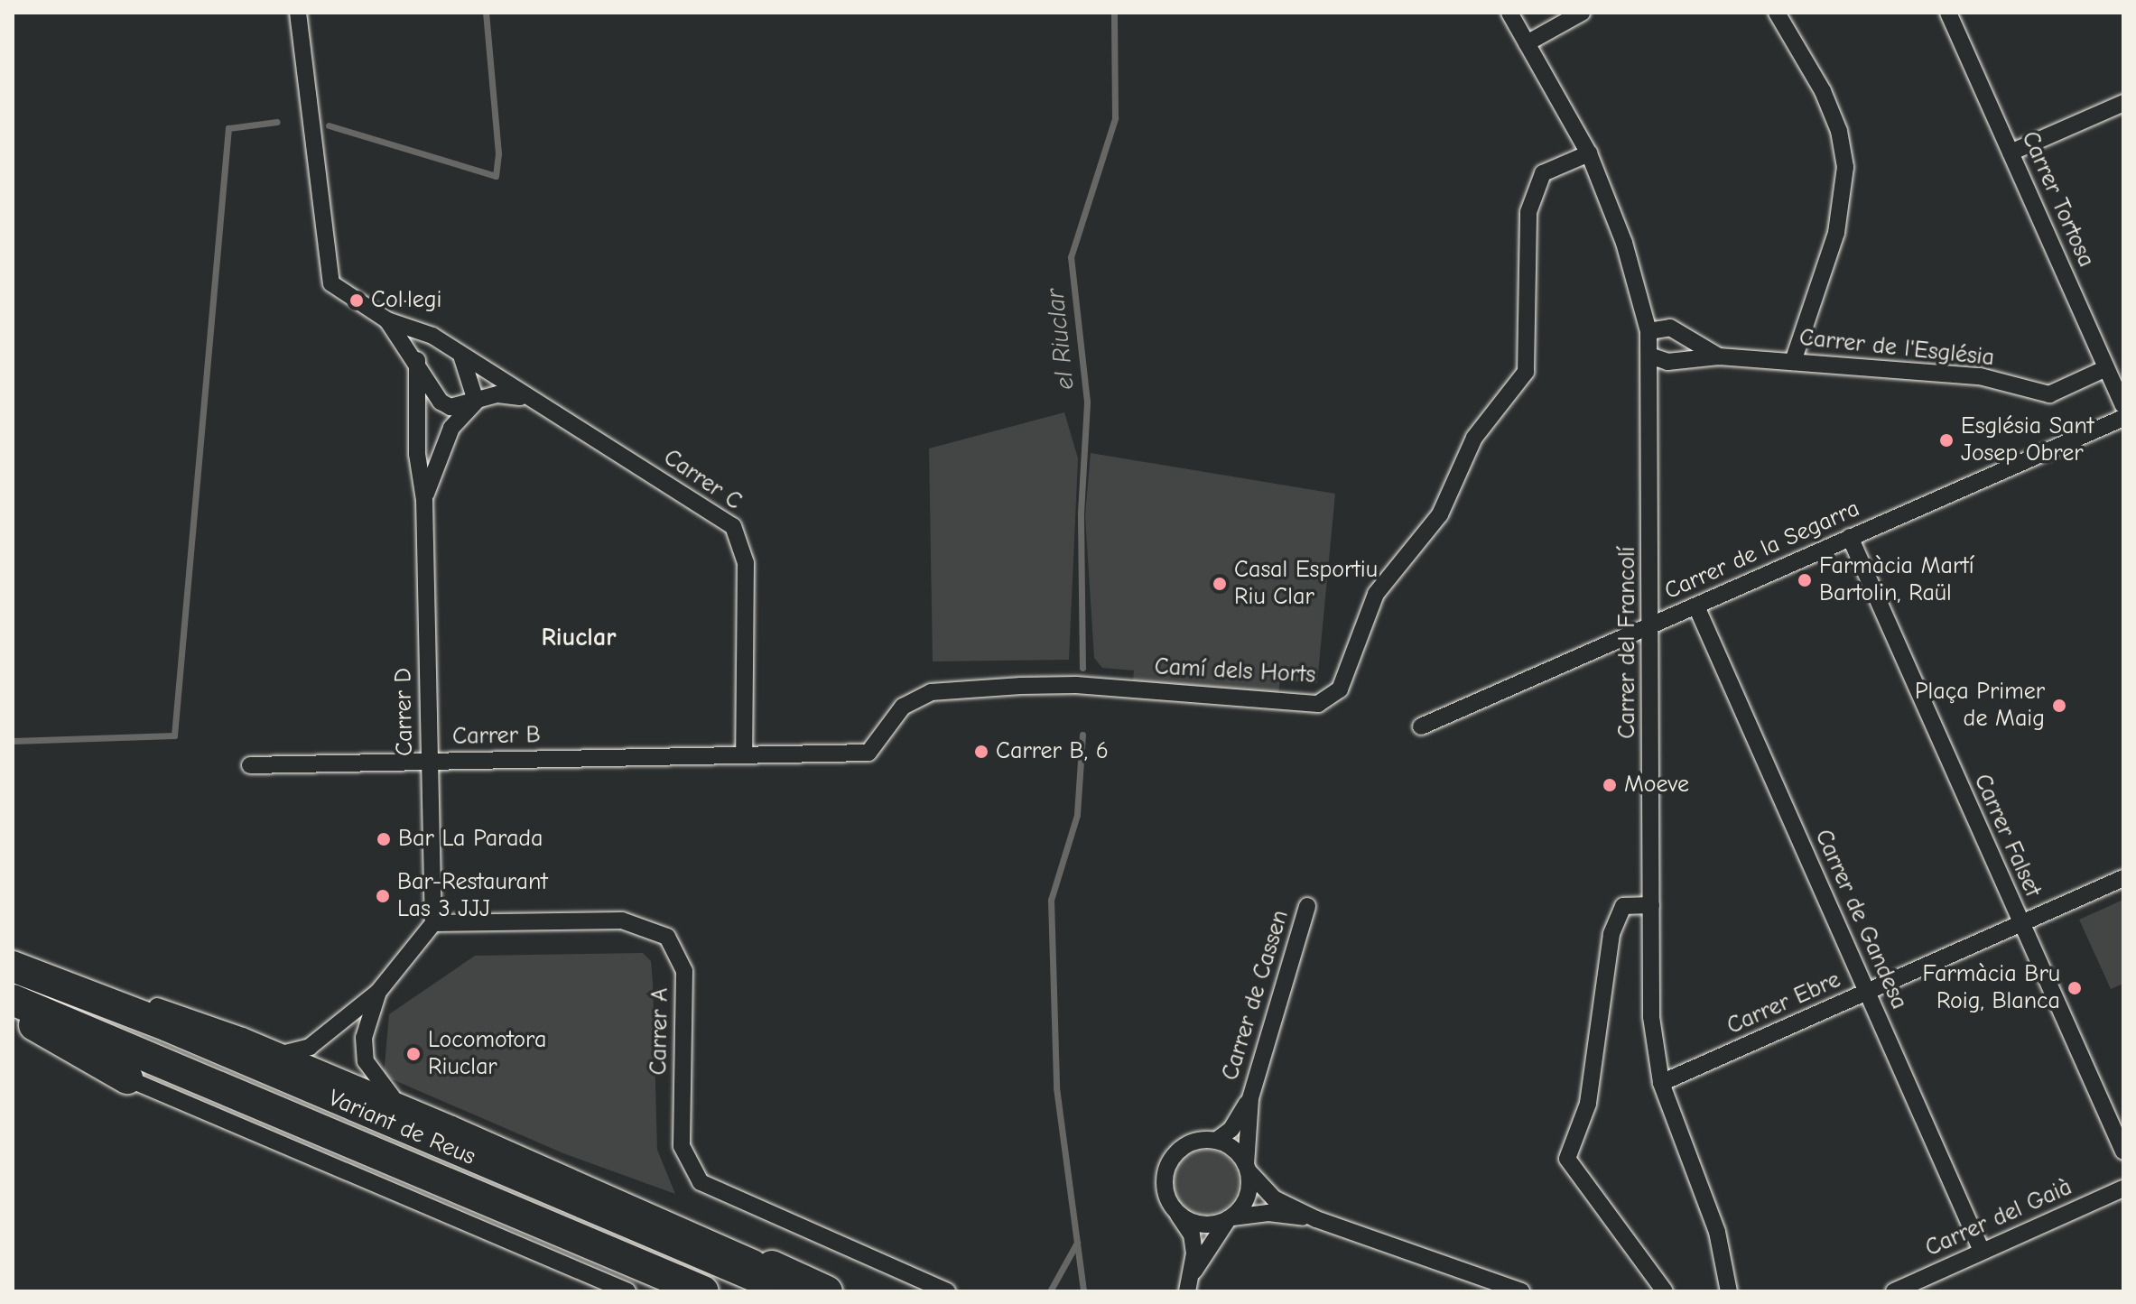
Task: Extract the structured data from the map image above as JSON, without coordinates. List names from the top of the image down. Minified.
{"streets":{"highway":["Variant de Reus"],"street":["Carrer Tortosa","Carrer de l'Església","Carrer C","Carrer de la Segarra","Carrer del Francolí","Camí dels Horts","Carrer D","Carrer B","Carrer Falset","Carrer de Gandesa","Carrer de Cassen","Carrer Ebre","Carrer A","Carrer del Gaià"]},"crossings":[["Carrer Tortosa","Carrer de l'Església"],["Carrer de l'Església","Carrer del Francolí"],["Carrer C","Camí dels Horts"],["Carrer C","Carrer D"],["Carrer C","Carrer B"],["Carrer de la Segarra","Carrer del Francolí"],["Carrer de la Segarra","Carrer Falset"],["Carrer de la Segarra","Carrer de Gandesa"],["Carrer del Francolí","Camí dels Horts"],["Carrer del Francolí","Carrer Ebre"],["Camí dels Horts","Carrer B"],["Carrer D","Carrer B"],["Carrer D","Carrer A"],["Carrer Falset","Carrer Ebre"],["Carrer de Gandesa","Carrer Ebre"],["Carrer de Gandesa","Carrer del Gaià"]],"districts":["Riuclar"],"water":["el Riuclar"],"places":["Col·legi","Església Sant Josep Obrer","Farmàcia Martí Bartolin, Raül","Casal Esportiu Riu Clar","Plaça Primer de Maig","Carrer B, 6","Moeve","Bar La Parada","Bar-Restaurant Las 3 JJJ","Farmàcia Bru Roig, Blanca","Locomotora Riuclar"]}
